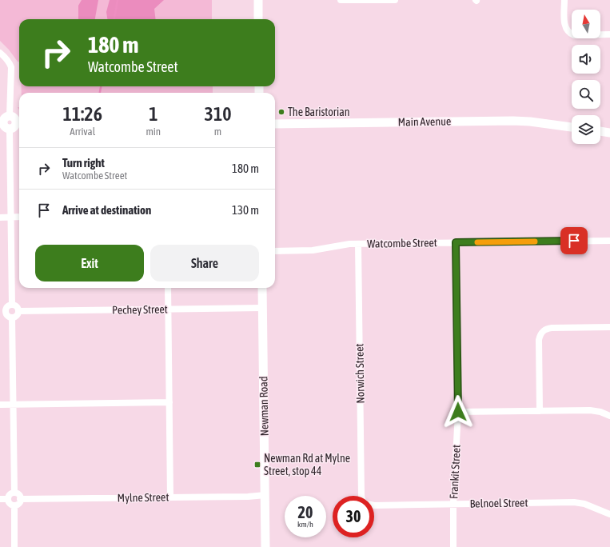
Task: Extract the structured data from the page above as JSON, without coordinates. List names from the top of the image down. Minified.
{"streets":{"street":["Main Avenue","Watcombe Street","Pechey Street","Norwich Street","Newman Road","Frankit Street","Mylne Street","Belnoel Street"]},"crossings":[["Watcombe Street","Norwich Street"],["Watcombe Street","Frankit Street"],["Pechey Street","Newman Road"],["Newman Road","Mylne Street"],["Frankit Street","Belnoel Street"]],"places":{"other":["The Baristorian"],"transit":["Newman Rd at Mylne Street, stop 44"]},"north":"top","page":{"turn":["180 m","Watcombe Street"],"eta":["11:26","Arrival","1","min","310","m"],"list":[{"name":"Turn right","note":"Watcombe Street","value":"180 m"},{"name":"Arrive at destination","value":"130 m"}],"buttons":["Exit","Share"],"speed":"20 km/h","limit":"30"}}
